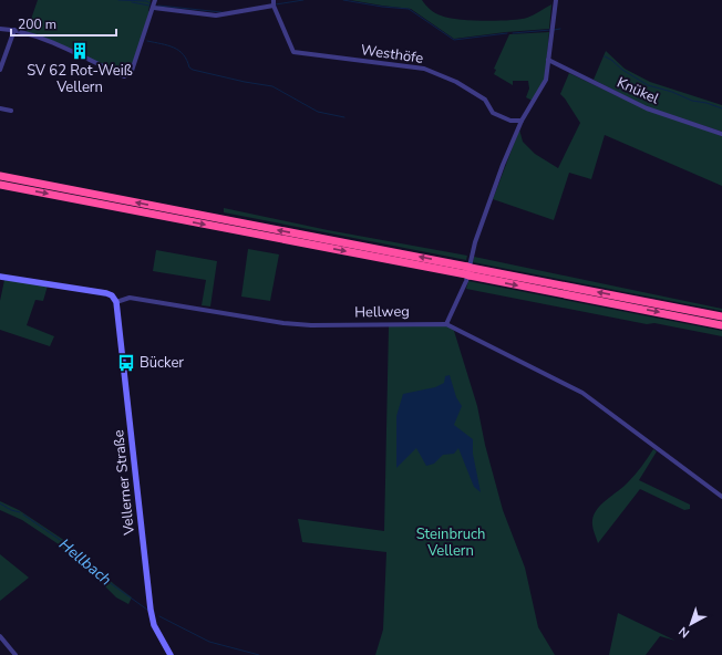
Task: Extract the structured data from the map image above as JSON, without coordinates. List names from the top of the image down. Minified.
{"streets":{"main road":["Vellerner Straße"],"street":["Westhöfe","Knükel","Hellweg"]},"crossings":[["Hellweg","Vellerner Straße"]],"water":["Hellbach"],"parks":["Steinbruch Vellern"],"places":{"building":["SV 62 Rot-Weiß Vellern"],"bus stop":["Bücker"]},"scale_bar":"200 m","north":"bottom left"}
